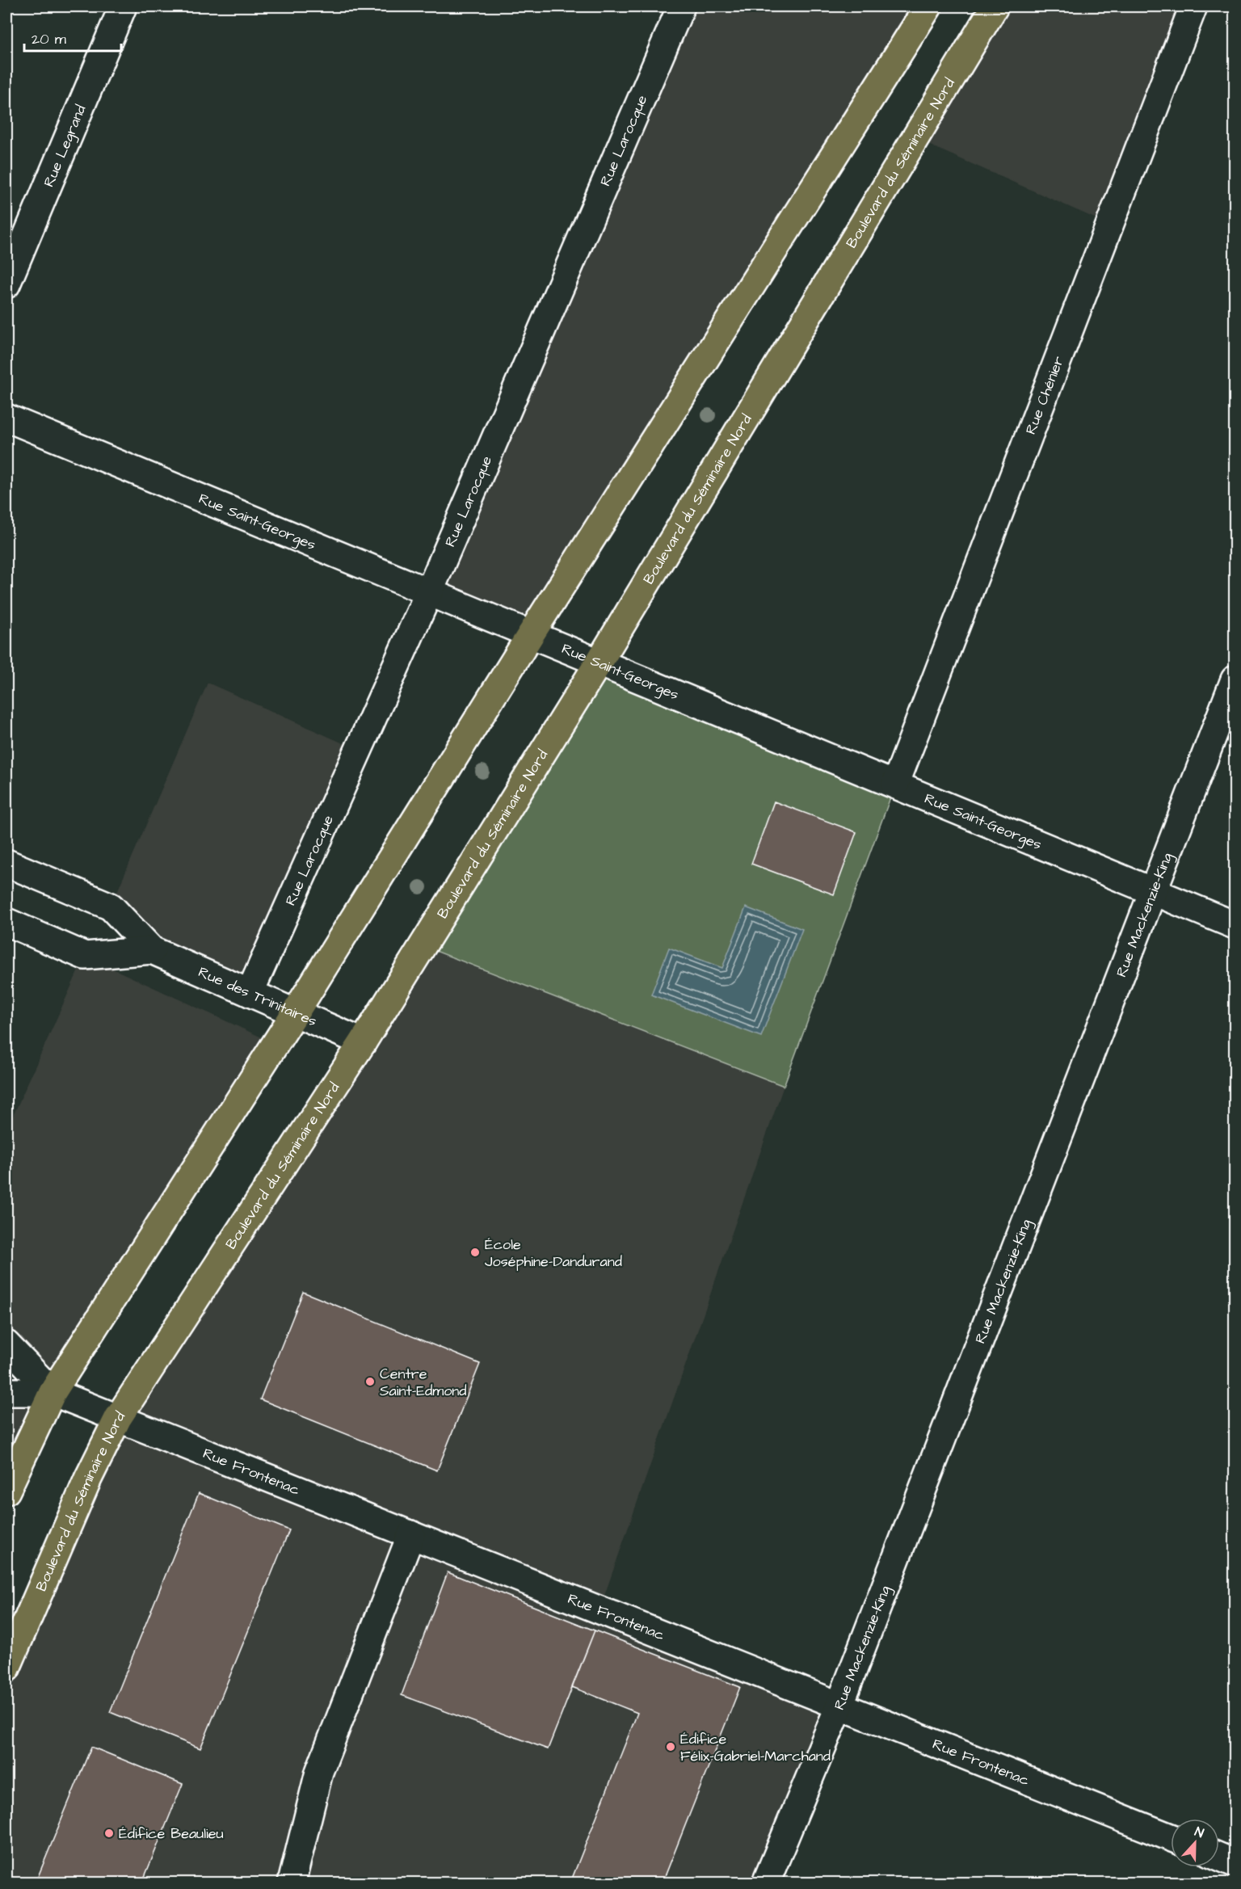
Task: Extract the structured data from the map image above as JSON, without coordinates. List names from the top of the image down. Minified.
{"streets":{"main road":["Boulevard du Séminaire Nord"],"street":["Rue Larocque","Rue Legrand","Rue Chénier","Rue Saint-Georges","Rue Mackenzie-King","Rue des Trinitaires","Rue Frontenac"]},"crossings":[["Rue Larocque","Rue Saint-Georges"],["Rue Larocque","Rue des Trinitaires"],["Boulevard du Séminaire Nord","Rue Saint-Georges"],["Boulevard du Séminaire Nord","Rue des Trinitaires"],["Boulevard du Séminaire Nord","Rue Frontenac"],["Rue Chénier","Rue Saint-Georges"],["Rue Saint-Georges","Rue Mackenzie-King"],["Rue Mackenzie-King","Rue Frontenac"]],"places":["École Joséphine-Dandurand","Centre Saint-Edmond","Édifice Félix-Gabriel-Marchand","Édifice Beaulieu"],"scale_bar":"20 m","north":"top"}
